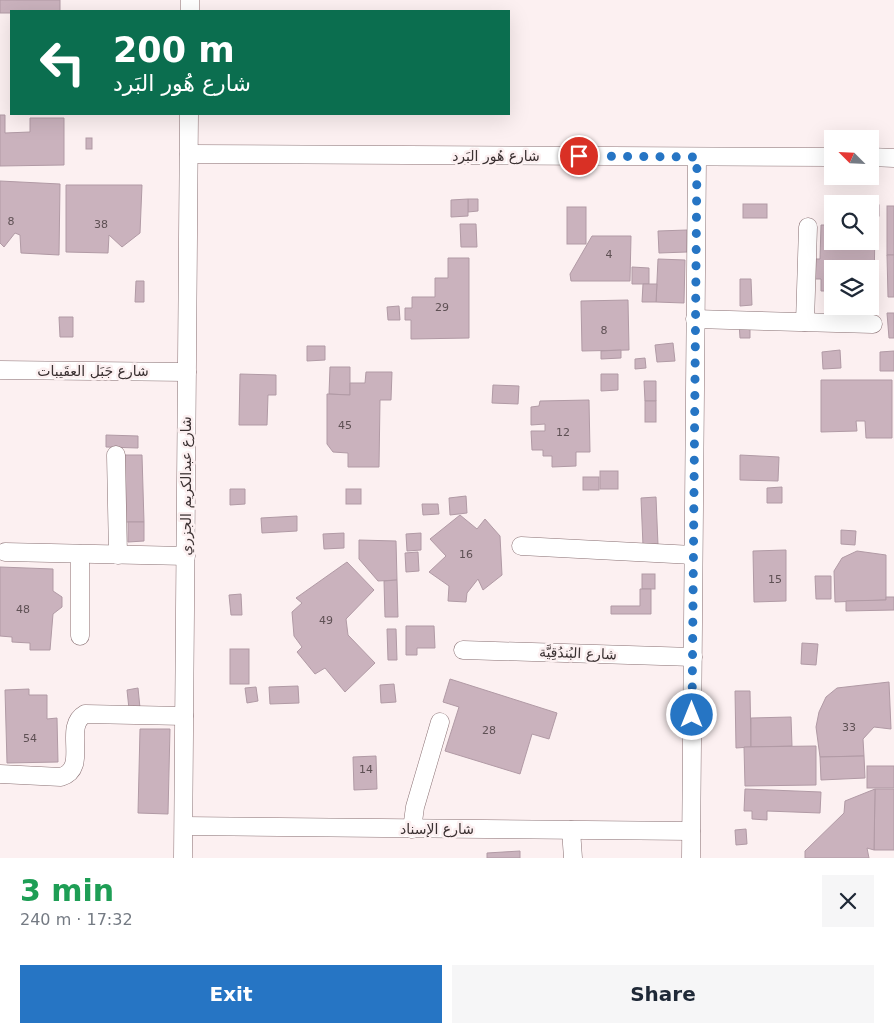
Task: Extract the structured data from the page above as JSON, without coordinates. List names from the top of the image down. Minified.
{"streets":{"street":["شارع هُور البَرد","شارع جَبَل العقَيبات","شارع عبدالكريم الجزري","شارع البُندُقِيَّة","شارع الإسناد"]},"crossings":[["شارع هُور البَرد","شارع عبدالكريم الجزري"],["شارع جَبَل العقَيبات","شارع عبدالكريم الجزري"],["شارع عبدالكريم الجزري","شارع الإسناد"]],"house_numbers":["8","38","4","29","8","45","12","16","15","48","49","33","28","54","14"],"north":"top left","page":{"turn":["200 m","شارع هُور البَرد"],"heading":["3 min","240 m · 17:32"],"buttons":["Exit","Share"]}}
